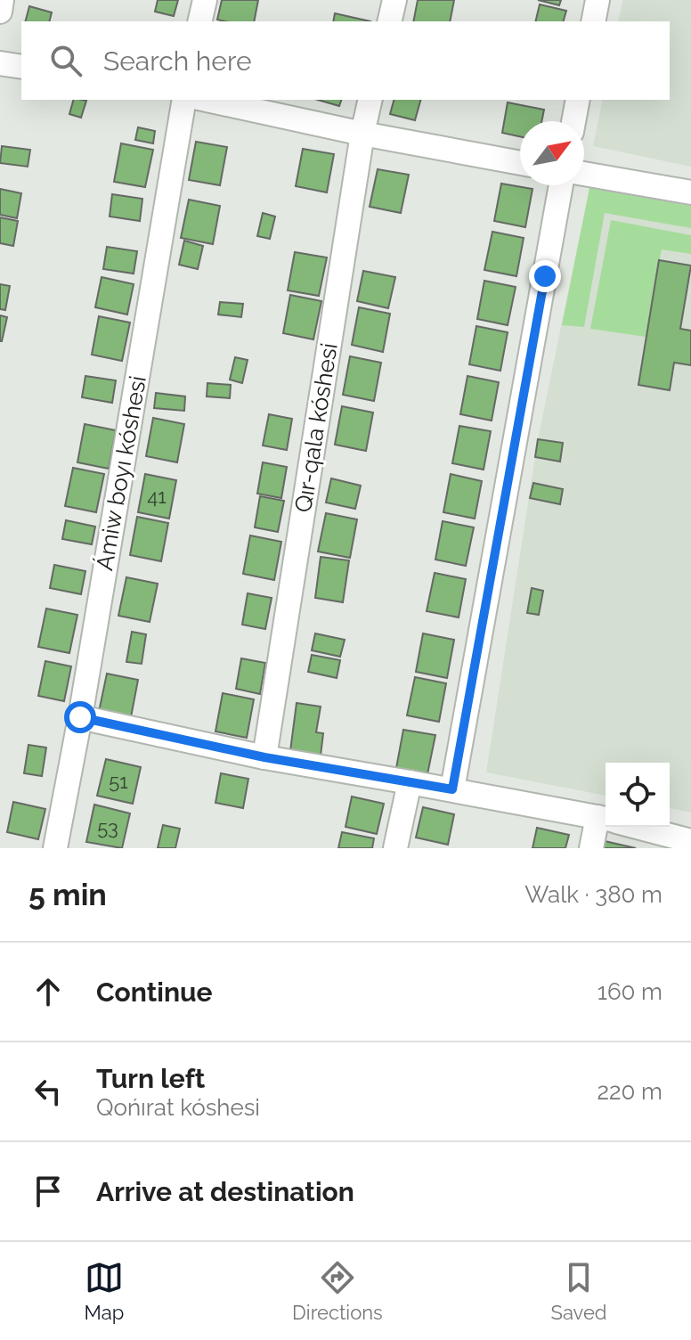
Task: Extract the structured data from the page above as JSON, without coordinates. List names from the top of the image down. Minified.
{"streets":{"street":["Qır-qala kóshesi","Ámiw boyı kóshesi"]},"house_numbers":["41","51","53"],"north":"top right","page":{"search":"Search here","heading":["5 min","Walk · 380 m"],"list":[["Continue","160 m"],["Turn left","Qońırat kóshesi","220 m"],"Arrive at destination"],"nav":["Map","Directions","Saved"]}}
